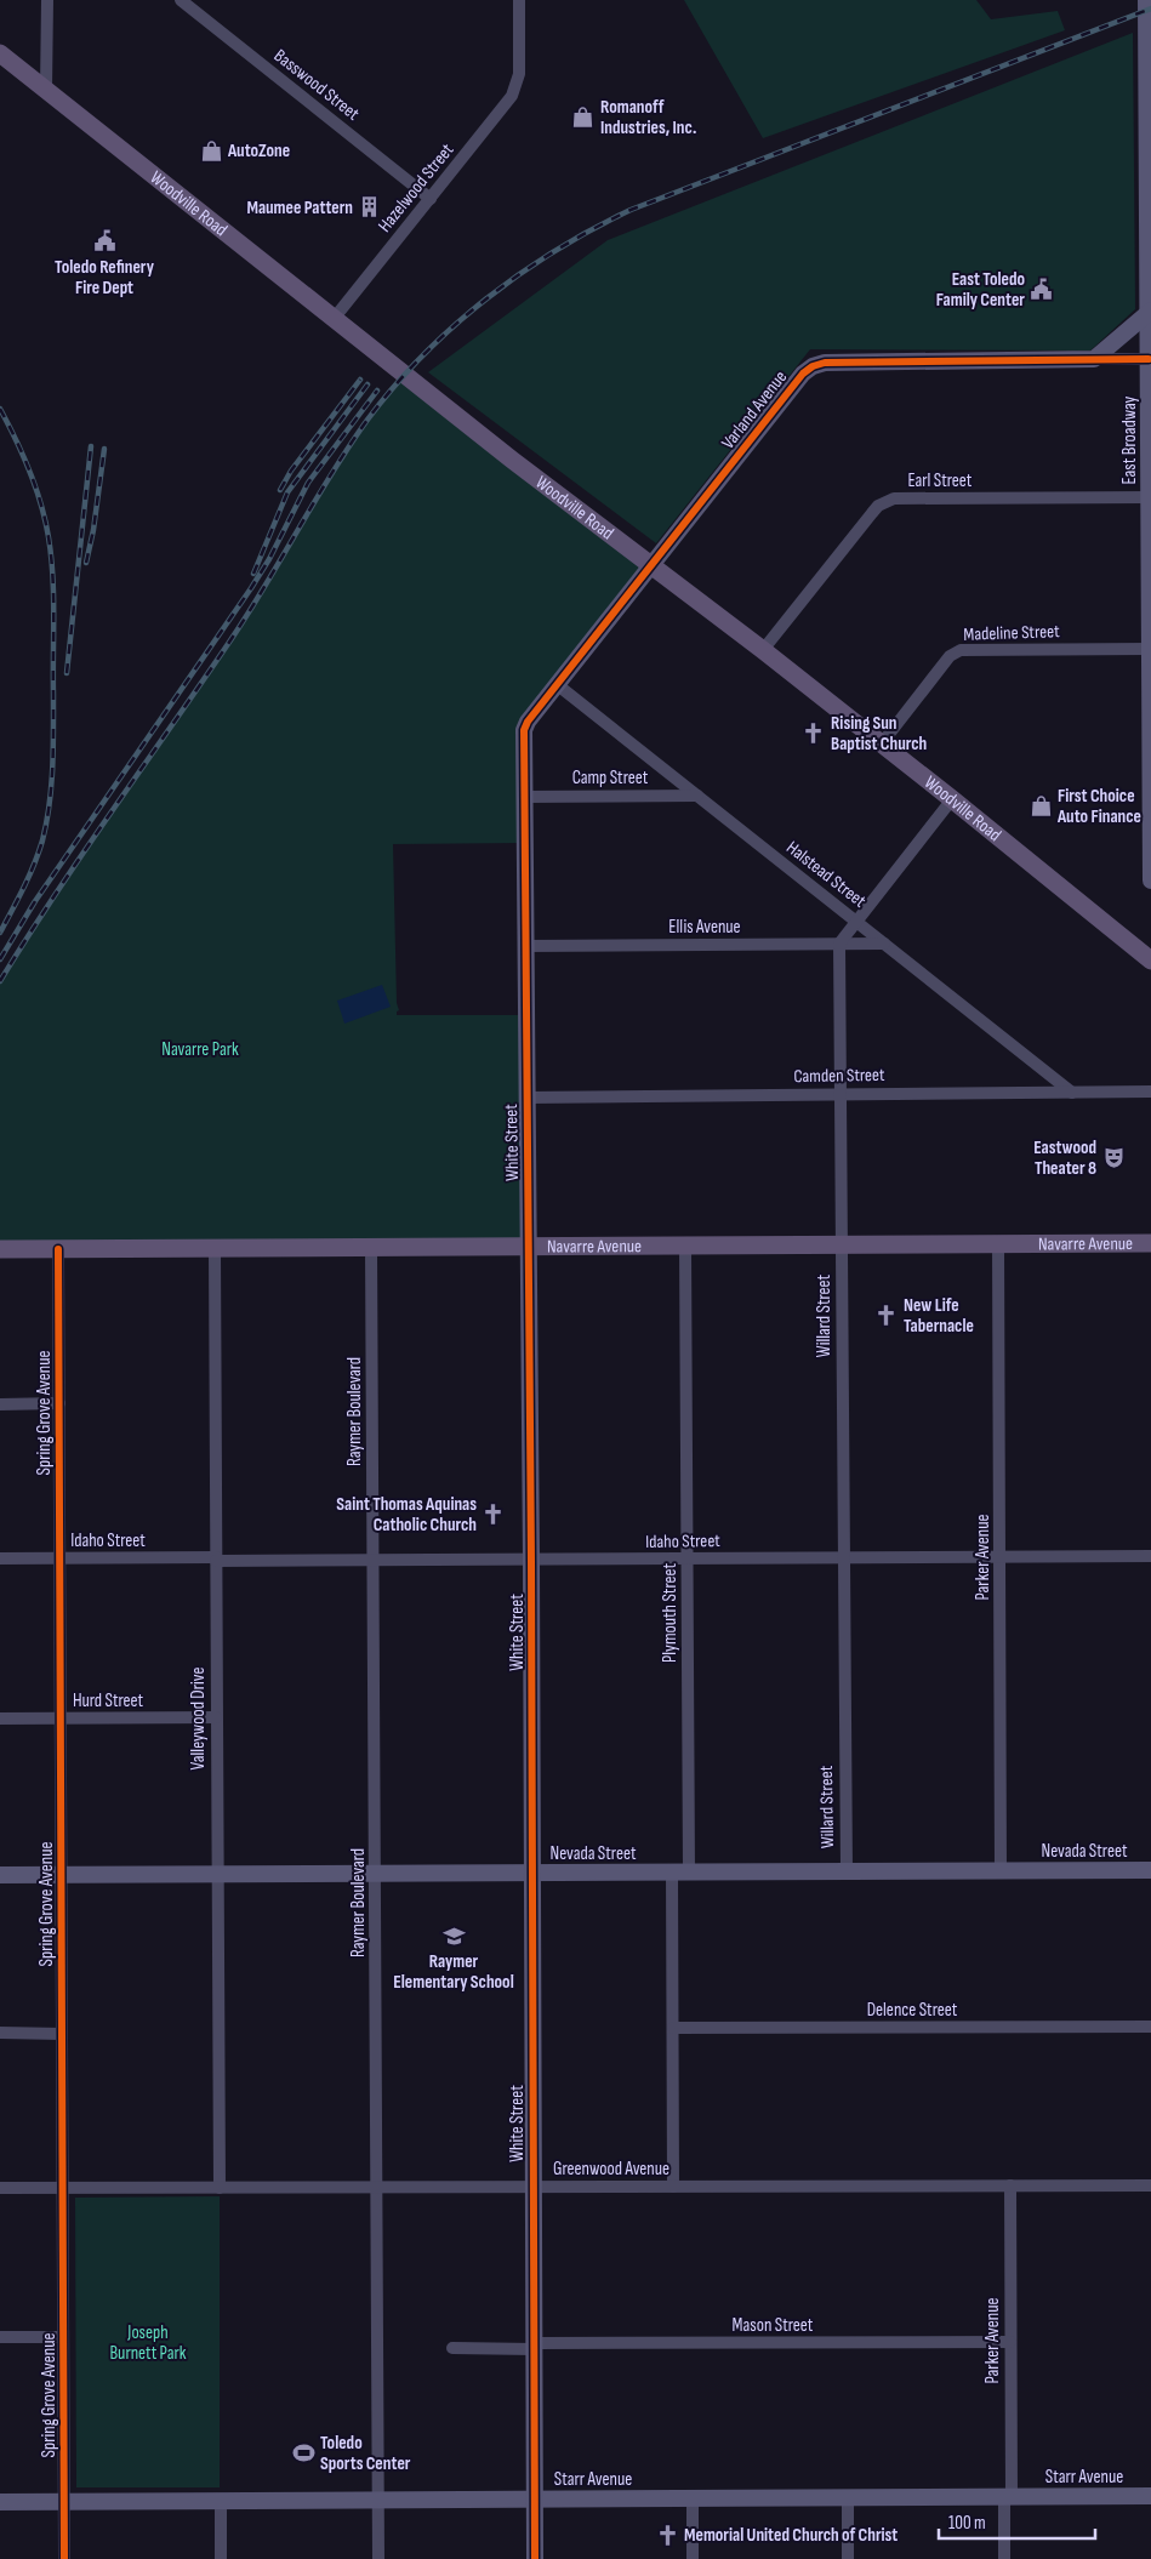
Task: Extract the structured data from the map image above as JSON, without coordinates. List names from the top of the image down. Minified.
{"streets":{"main road":["Woodville Road","Navarre Avenue"],"street":["Basswood Street","Hazelwood Street","Varland Avenue","East Broadway","Earl Street","Madeline Street","Camp Street","Halstead Street","Ellis Avenue","Camden Street","White Street","Willard Street","Raymer Boulevard","Spring Grove Avenue","Idaho Street","Parker Avenue","Plymouth Street","Hurd Street","Valleywood Drive","Nevada Street","Delence Street","Greenwood Avenue","Mason Street","Starr Avenue"]},"crossings":[["Basswood Street","Hazelwood Street"],["Hazelwood Street","Woodville Road"],["Woodville Road","Varland Avenue"],["Woodville Road","Earl Street"],["Woodville Road","Madeline Street"],["Varland Avenue","East Broadway"],["Varland Avenue","Halstead Street"],["Varland Avenue","White Street"],["East Broadway","Earl Street"],["East Broadway","Madeline Street"],["Camp Street","Halstead Street"],["Camp Street","White Street"],["Halstead Street","Ellis Avenue"],["Halstead Street","Camden Street"],["Ellis Avenue","White Street"],["Ellis Avenue","Willard Street"],["Camden Street","White Street"],["Camden Street","Willard Street"],["White Street","Navarre Avenue"],["White Street","Idaho Street"],["White Street","Nevada Street"],["White Street","Greenwood Avenue"],["White Street","Mason Street"],["White Street","Starr Avenue"],["Navarre Avenue","Willard Street"],["Navarre Avenue","Raymer Boulevard"],["Navarre Avenue","Spring Grove Avenue"],["Navarre Avenue","Parker Avenue"],["Navarre Avenue","Plymouth Street"],["Navarre Avenue","Valleywood Drive"],["Willard Street","Idaho Street"],["Willard Street","Nevada Street"],["Raymer Boulevard","Idaho Street"],["Raymer Boulevard","Nevada Street"],["Raymer Boulevard","Greenwood Avenue"],["Raymer Boulevard","Starr Avenue"],["Spring Grove Avenue","Idaho Street"],["Spring Grove Avenue","Hurd Street"],["Spring Grove Avenue","Nevada Street"],["Spring Grove Avenue","Greenwood Avenue"],["Spring Grove Avenue","Starr Avenue"],["Idaho Street","Parker Avenue"],["Idaho Street","Plymouth Street"],["Idaho Street","Valleywood Drive"],["Parker Avenue","Nevada Street"],["Parker Avenue","Greenwood Avenue"],["Parker Avenue","Mason Street"],["Parker Avenue","Starr Avenue"],["Plymouth Street","Nevada Street"],["Plymouth Street","Delence Street"],["Plymouth Street","Greenwood Avenue"],["Hurd Street","Valleywood Drive"],["Valleywood Drive","Nevada Street"],["Valleywood Drive","Greenwood Avenue"]],"parks":["Navarre Park","Joseph Burnett Park"],"places":{"shop":["Romanoff Industries, Inc.","AutoZone","First Choice Auto Finance"],"building":["Maumee Pattern"],"public building":["Toledo Refinery Fire Dept","East Toledo Family Center"],"church":["Rising Sun Baptist Church","New Life Tabernacle","Saint Thomas Aquinas Catholic Church","Memorial United Church of Christ"],"theatre":["Eastwood Theater 8"],"school or university":["Raymer Elementary School"],"sports":["Toledo Sports Center"]},"scale_bar":"100 m"}
